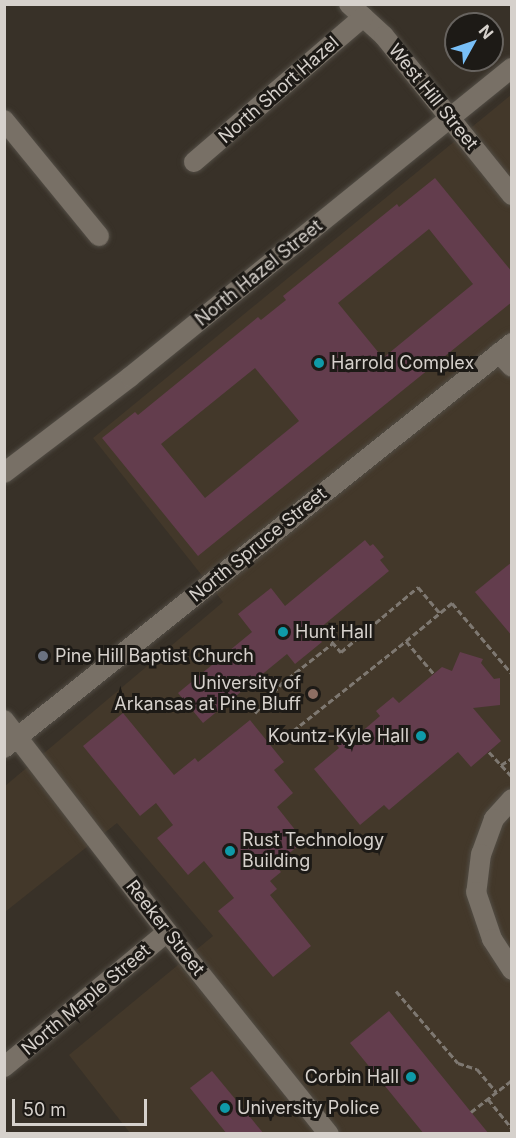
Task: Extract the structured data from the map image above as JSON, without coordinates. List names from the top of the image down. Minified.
{"streets":{"street":["North Short Hazel","West Hill Street","North Hazel Street","North Spruce Street","Reeker Street","North Maple Street"]},"crossings":[["North Short Hazel","West Hill Street"],["West Hill Street","North Hazel Street"],["North Spruce Street","Reeker Street"],["Reeker Street","North Maple Street"]],"places":["Harrold Complex","Hunt Hall","Pine Hill Baptist Church","University of Arkansas at Pine Bluff","Kountz-Kyle Hall","Rust Technology Building","Corbin Hall","University Police"],"scale_bar":"50 m","north":"top right"}
